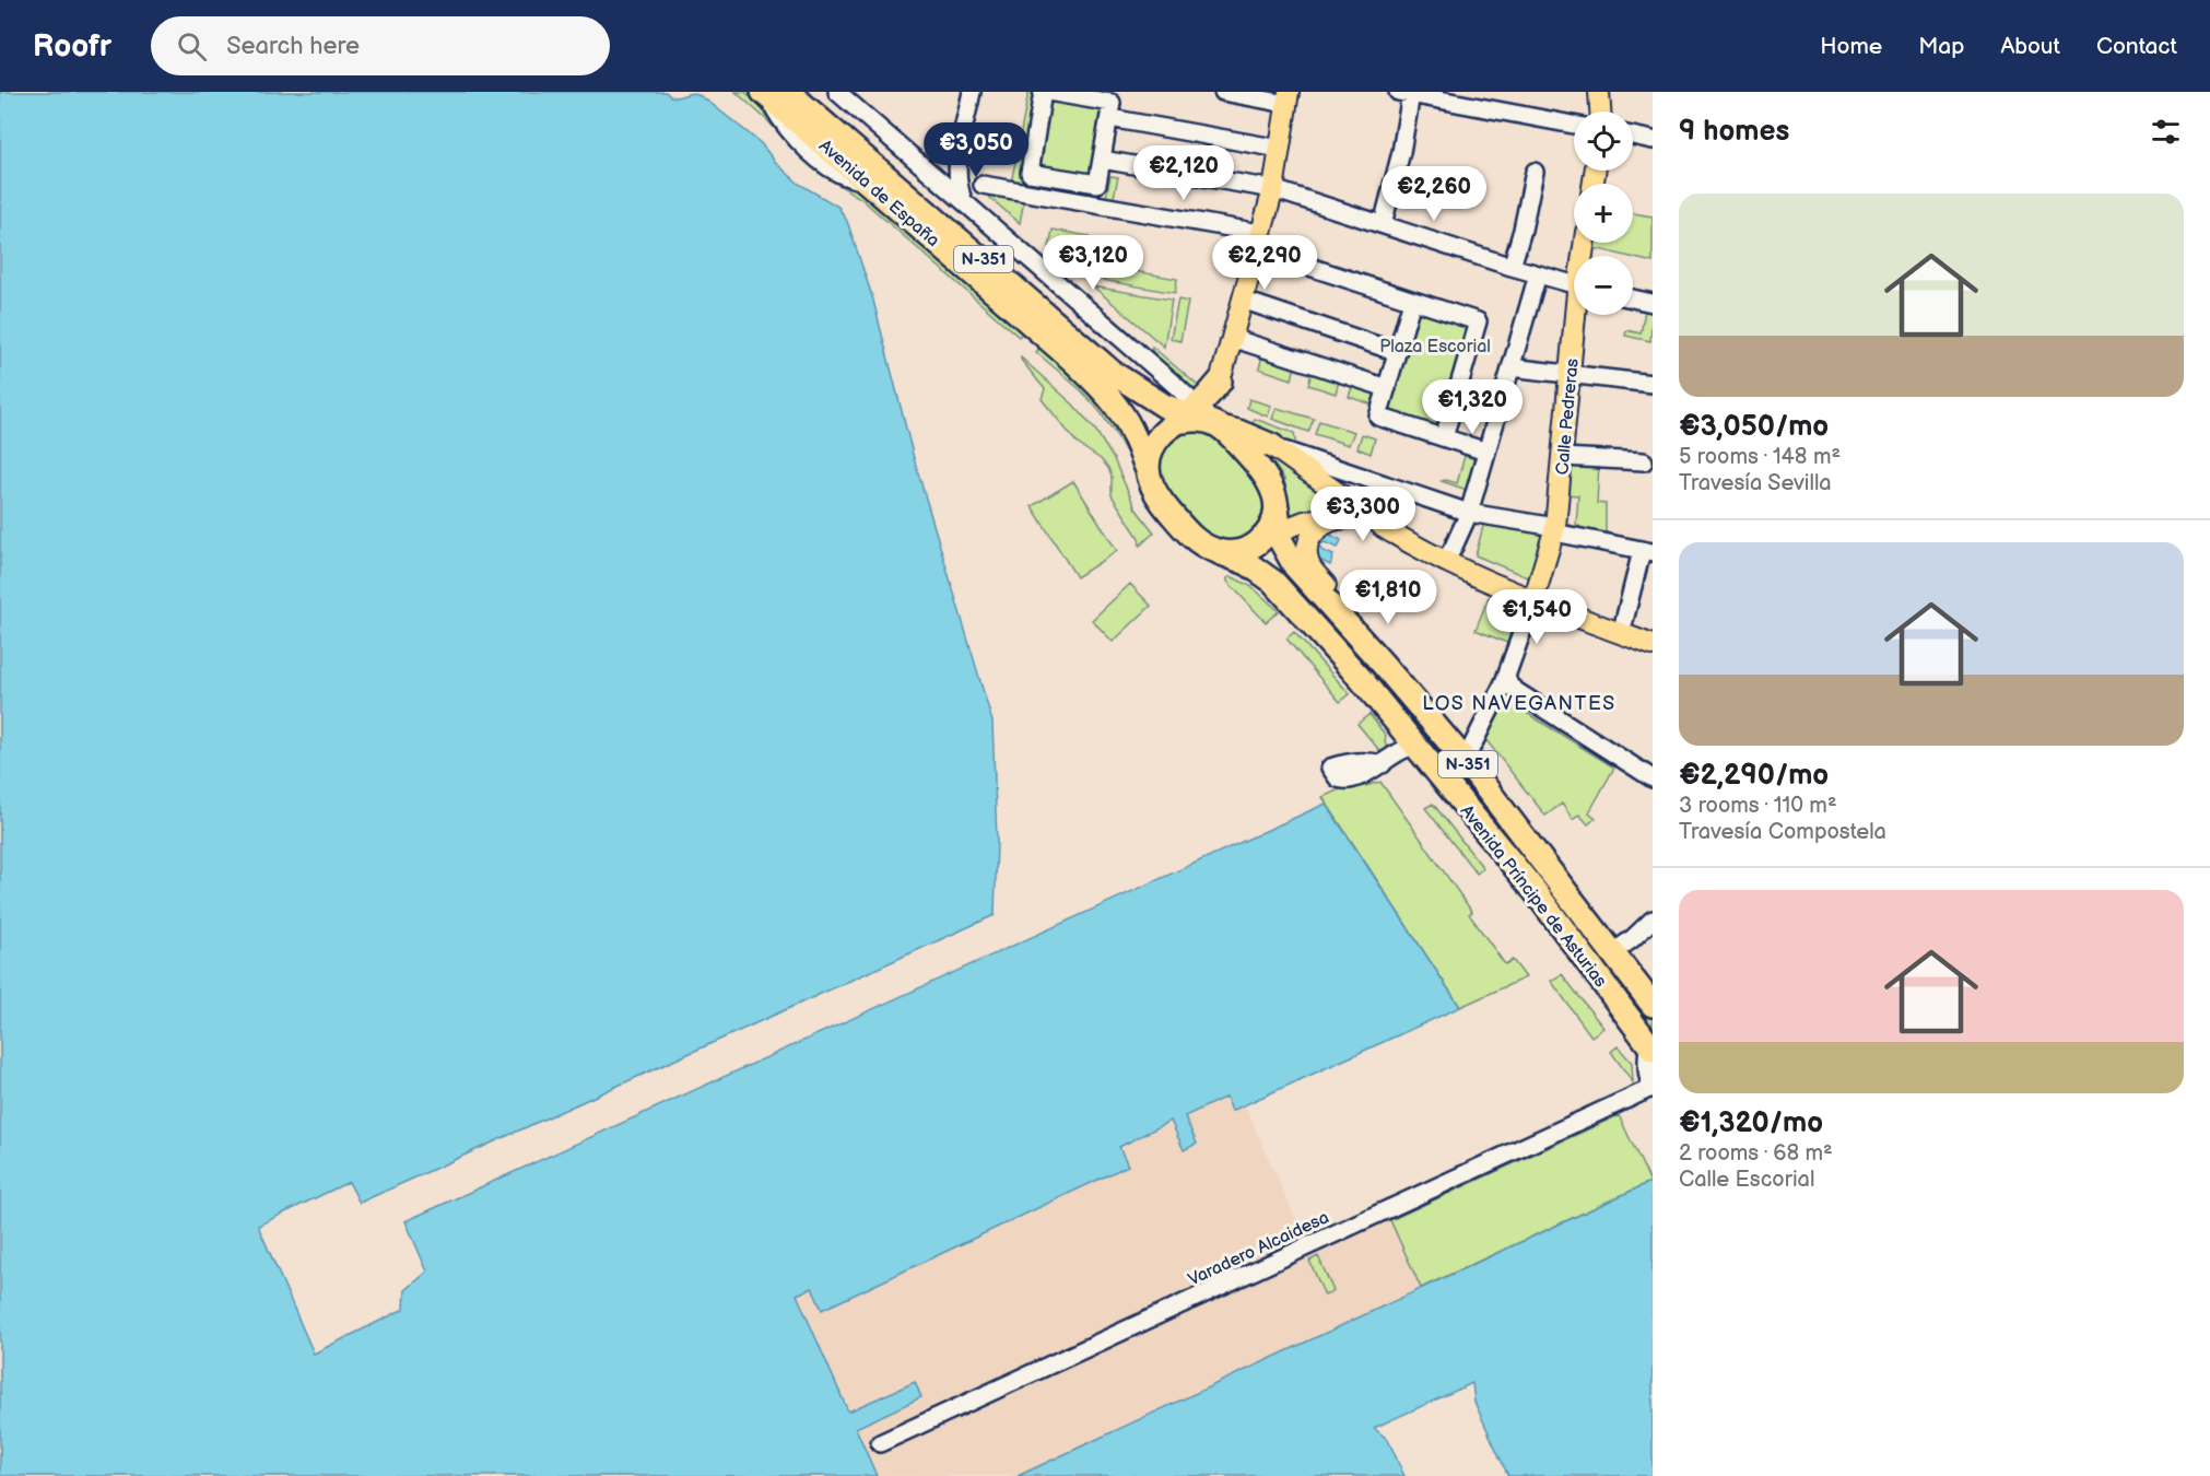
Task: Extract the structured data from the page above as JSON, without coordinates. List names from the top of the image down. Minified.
{"streets":{"highway":["Avenida de España","N-351","Avenida Príncipe de Asturias"],"main road":["Calle Pedreras"],"street":["Varadero Alcaidesa"]},"crossings":[["Avenida de España","N-351"],["Avenida de España","Avenida Príncipe de Asturias"],["N-351","Avenida Príncipe de Asturias"]],"districts":["LOS NAVEGANTES"],"parks":["Plaza Escorial"],"page":{"header":"Roofr","search":"Search here","nav":["Home","Map","About","Contact"],"heading":"9 homes","map_buttons":["+","−"],"price":["€3,050","€2,120","€2,260","€3,120","€2,290","€1,320","€3,300","€1,810","€1,540"],"list":[{"name":"€3,050/mo","note":"5 rooms · 148 m² · Travesía Sevilla"},{"name":"€2,290/mo","note":"3 rooms · 110 m² · Travesía Compostela"},{"name":"€1,320/mo","note":"2 rooms · 68 m² · Calle Escorial"}]}}
